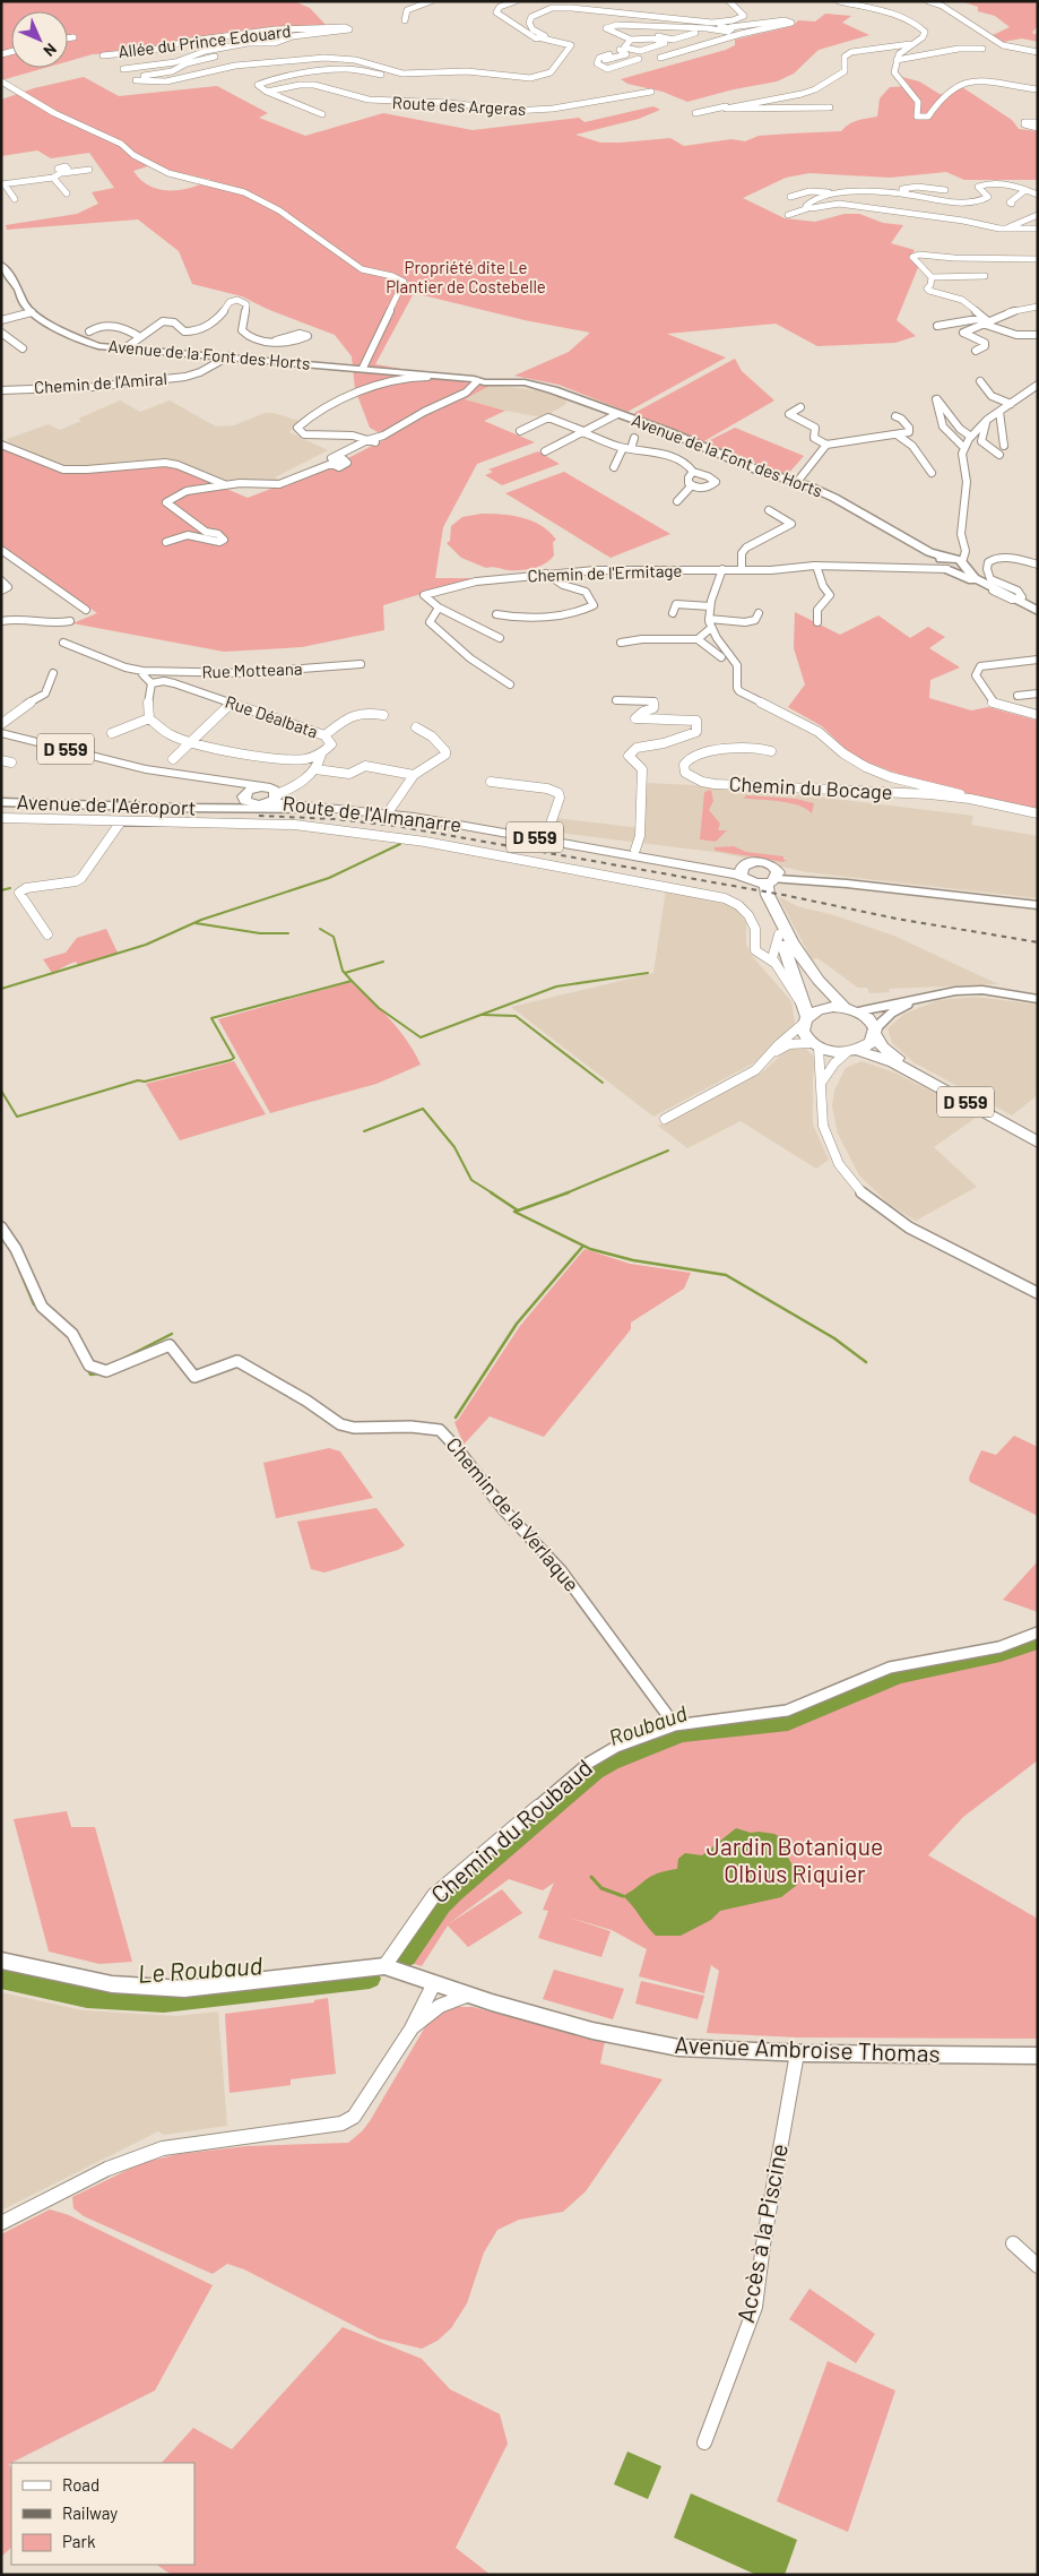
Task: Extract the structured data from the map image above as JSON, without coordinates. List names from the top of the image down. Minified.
{"streets":{"main road":["Avenue de la Font des Horts","D 559","Avenue de l'Aéroport","Route de l'Almanarre","Avenue Ambroise Thomas"],"street":["Allée du Prince Edouard","Route des Argeras","Chemin de l'Amiral","Chemin de l'Ermitage","Rue Motteana","Rue Déalbata","Chemin du Bocage","Chemin de la Verlaque","Chemin du Roubaud","Accès à la Piscine"]},"crossings":[["Avenue de la Font des Horts","Chemin de l'Amiral"],["Avenue de la Font des Horts","Chemin de l'Ermitage"],["Rue Déalbata","Route de l'Almanarre"],["Avenue de l'Aéroport","Route de l'Almanarre"],["Chemin de la Verlaque","Chemin du Roubaud"],["Chemin du Roubaud","Avenue Ambroise Thomas"],["Avenue Ambroise Thomas","Accès à la Piscine"]],"water":["Roubaud","Le Roubaud"],"parks":["Propriété dite Le Plantier de Costebelle","Jardin Botanique Olbius Riquier"],"legend":["Road","Railway","Park"],"north":"bottom right"}
